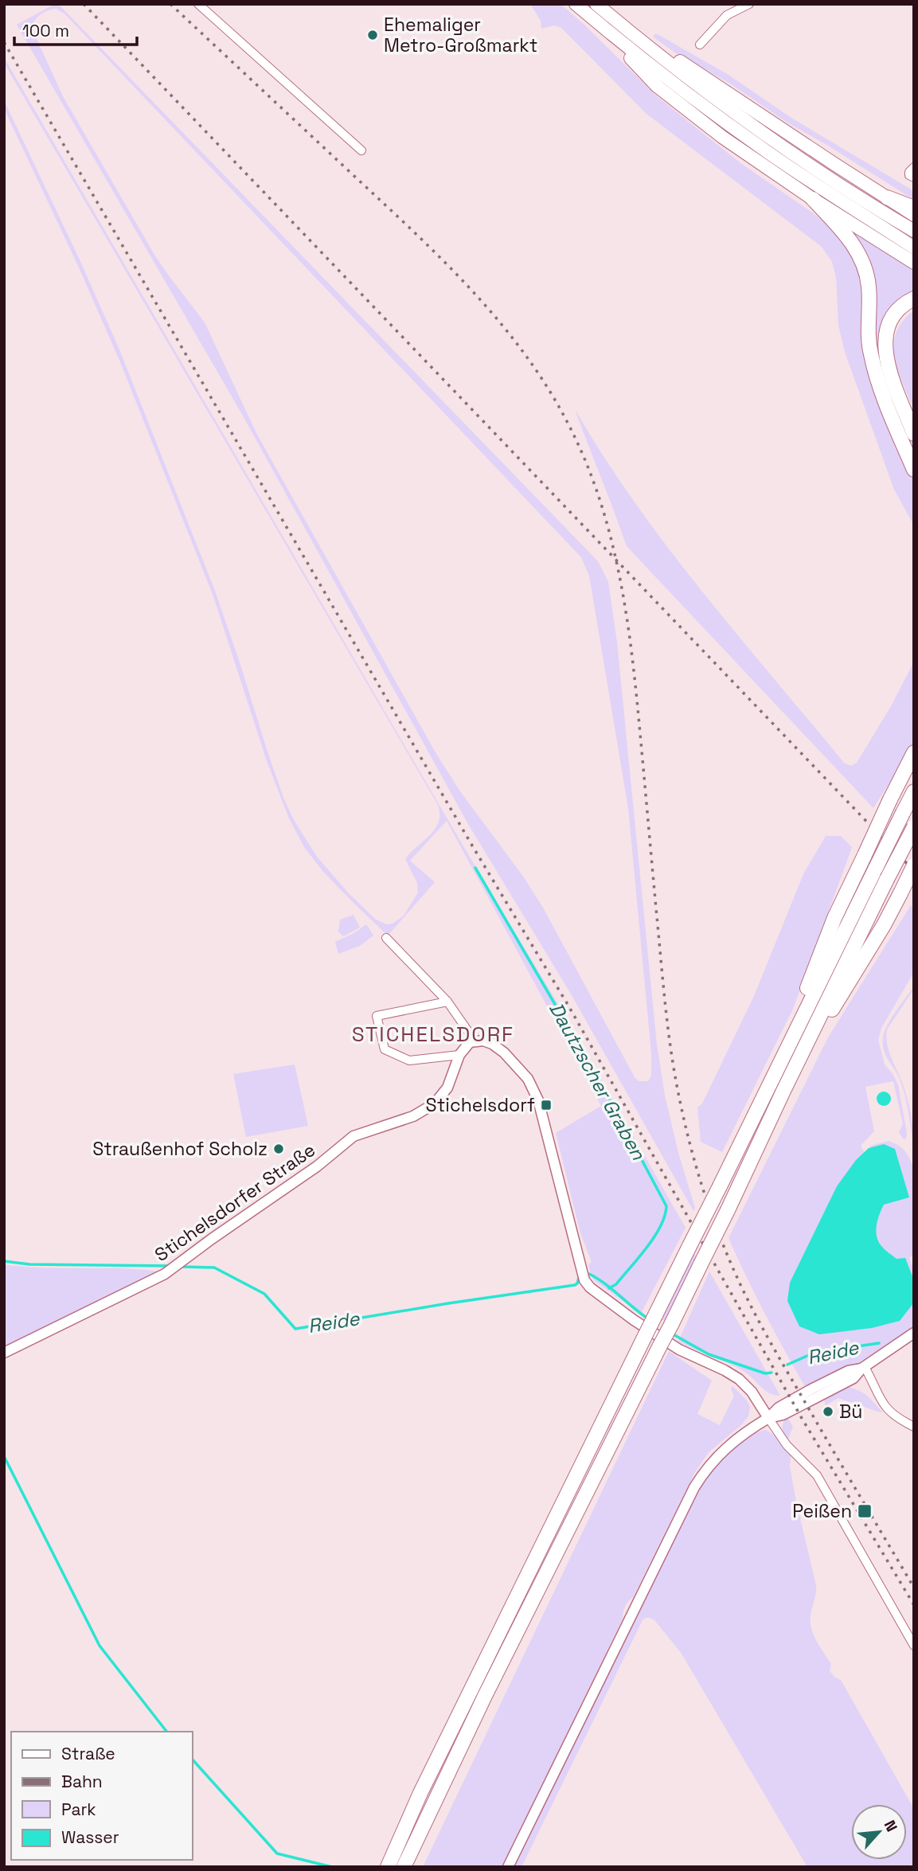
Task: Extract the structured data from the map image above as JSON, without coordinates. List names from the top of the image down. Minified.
{"streets":{"street":["Stichelsdorfer Straße"]},"districts":["STICHELSDORF"],"water":["Dautzscher Graben","Reide"],"places":{"other":["Ehemaliger Metro-Großmarkt","Straußenhof Scholz","Bü"],"transit":["Stichelsdorf","Peißen"]},"legend":["Straße","Bahn","Park","Wasser"],"scale_bar":"100 m","north":"top right"}
